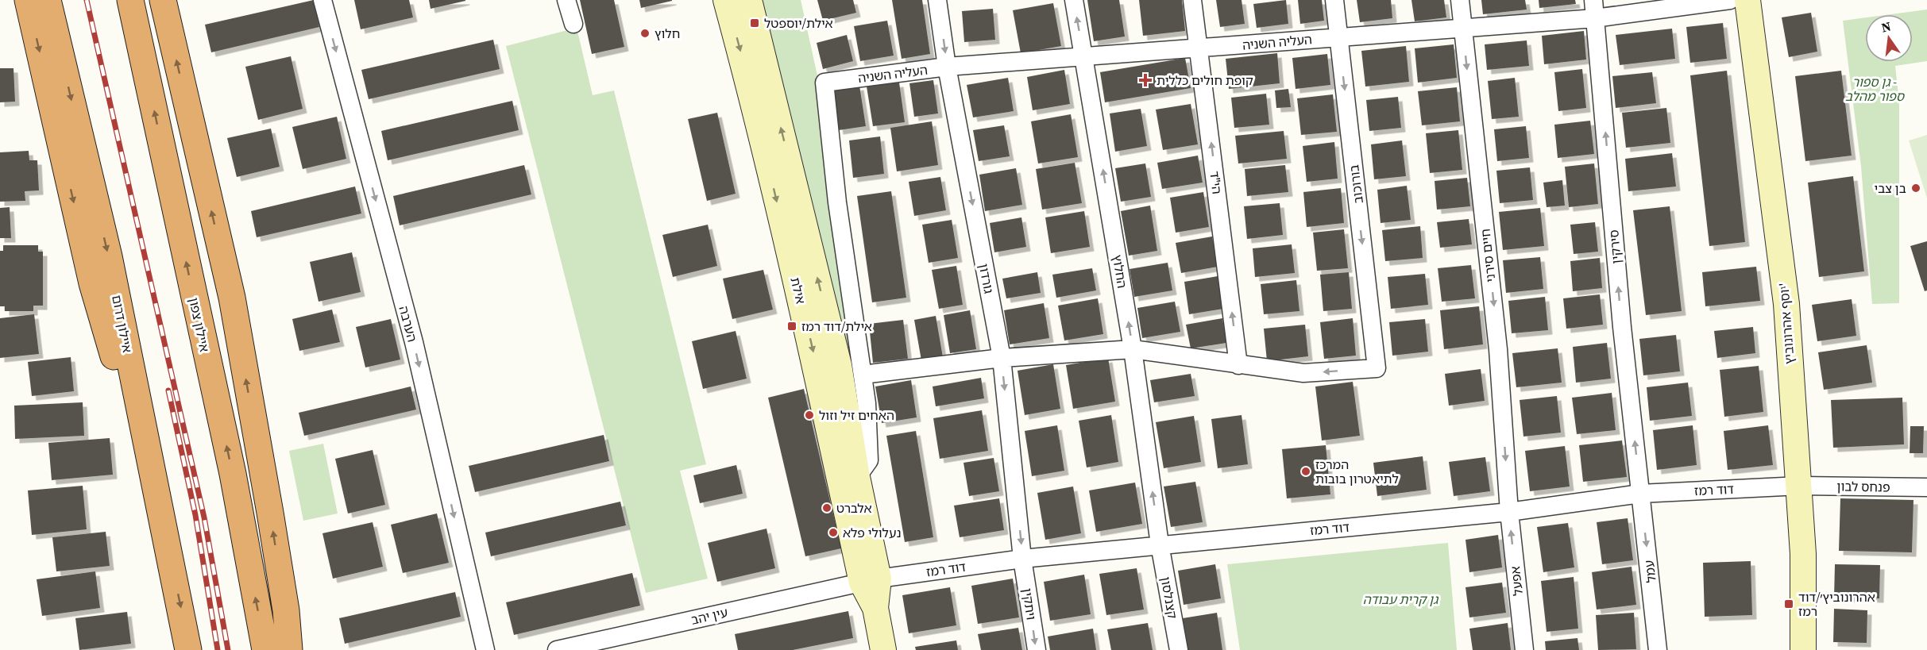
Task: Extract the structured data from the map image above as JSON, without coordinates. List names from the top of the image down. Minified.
{"streets":{"highway":["איילון דרום","איילון צפון"],"street":["העליה השניה","הי\"ד","בורוכוב","סירקין","חיים סירני","החלוץ","גורדון","אילת","הערבה","יוסף אהרונוביץ'","פנחס לבון","דוד רמז","עמל","אפעל","קצנלסון","ויתקין","עין יהב"]},"crossings":[["העליה השניה","הי\"ד"],["העליה השניה","בורוכוב"],["העליה השניה","סירקין"],["העליה השניה","חיים סירני"],["העליה השניה","החלוץ"],["העליה השניה","גורדון"],["הי\"ד","בורוכוב"],["סירקין","דוד רמז"],["סירקין","עמל"],["חיים סירני","דוד רמז"],["חיים סירני","אפעל"],["החלוץ","דוד רמז"],["החלוץ","קצנלסון"],["גורדון","דוד רמז"],["גורדון","ויתקין"],["אילת","דוד רמז"],["אילת","עין יהב"],["יוסף אהרונוביץ'","פנחס לבון"],["יוסף אהרונוביץ'","דוד רמז"],["פנחס לבון","דוד רמז"],["דוד רמז","עמל"],["דוד רמז","אפעל"],["דוד רמז","קצנלסון"],["דוד רמז","ויתקין"],["דוד רמז","עין יהב"]],"one_way":["הי\"ד","סירקין","חיים סירני","החלוץ","גורדון","הערבה","עמל","אפעל","ויתקין"],"parks":["גן ספור - ספור מהלב","גן קרית עבודה"],"places":{"transit":["אילת/יוספטל","אילת/דוד רמז","אהרונוביץ׳/דוד רמז"],"other":["חלוץ","בן צבי","האחים זיל וזול","המרכז לתיאטרון בובות","אלברט","נעלולי פלא"],"health":["קופת חולים כללית"]},"north":"top"}
